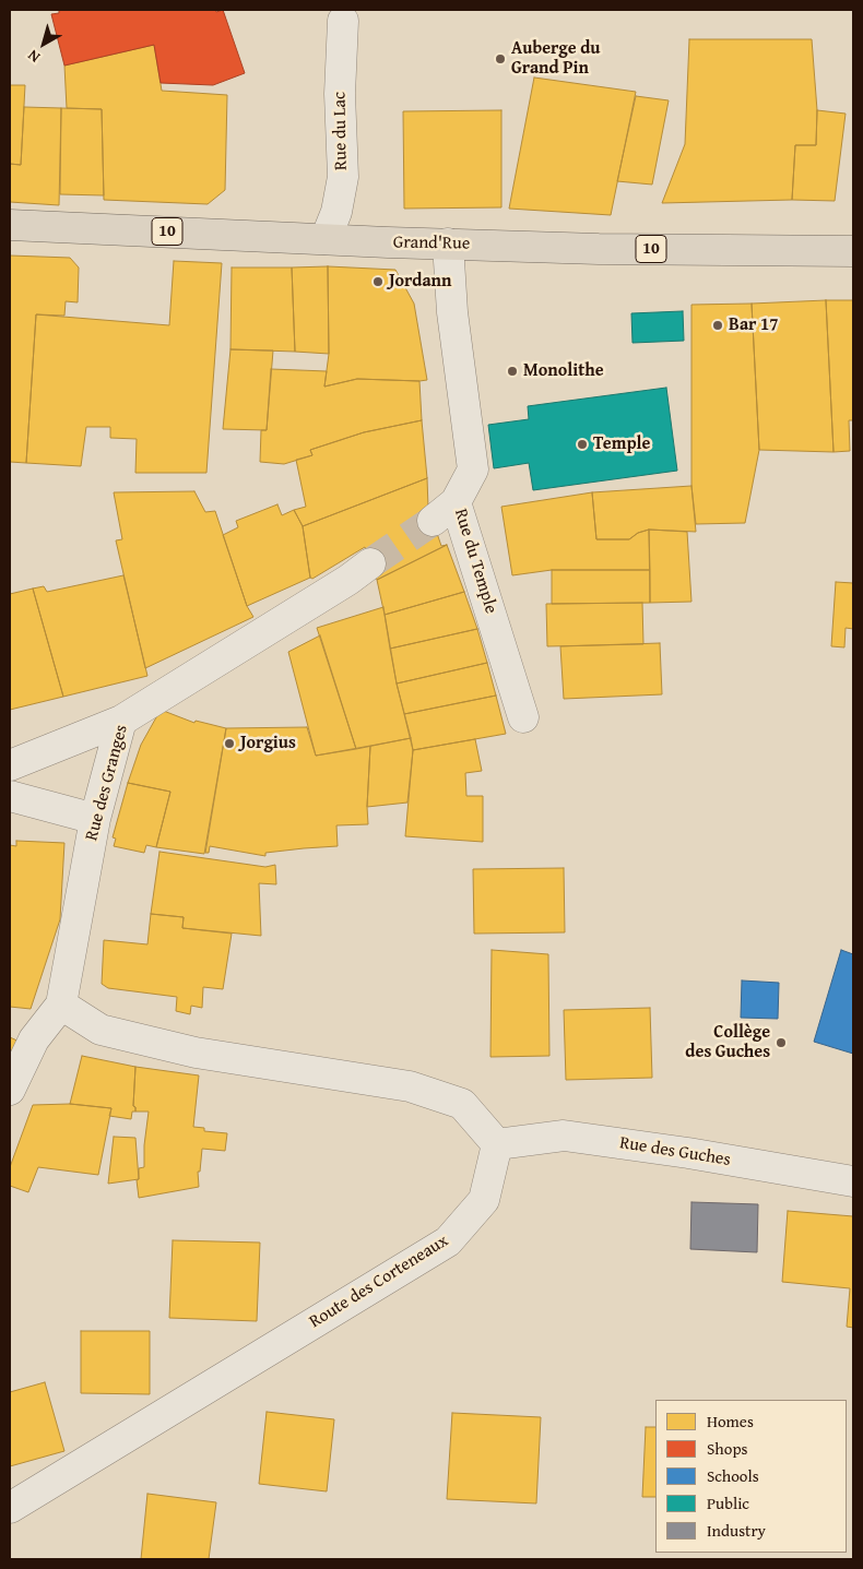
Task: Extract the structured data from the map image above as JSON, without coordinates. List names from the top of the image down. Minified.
{"streets":{"main road":["10","Grand'Rue"],"street":["Rue du Lac","Rue du Temple","Rue des Granges","Rue des Guches","Route des Corteneaux"]},"crossings":[["Rue du Lac","Grand'Rue"],["Grand'Rue","Rue du Temple"],["Rue des Guches","Route des Corteneaux"]],"places":["Auberge du Grand Pin","Jordann","Bar 17","Monolithe","Temple","Jorgius","Collège des Guches"],"legend":["Homes","Shops","Schools","Public","Industry"],"north":"bottom left"}
